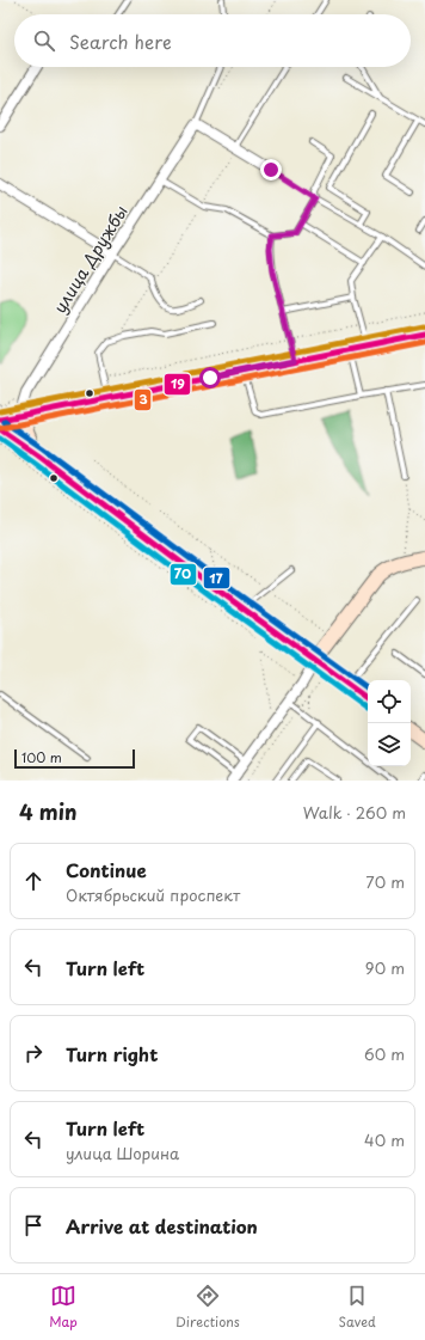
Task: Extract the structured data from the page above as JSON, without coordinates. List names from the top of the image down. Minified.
{"streets":{"street":["улица Дружбы"]},"lines":["transit line 19","transit line 3","transit line 17","transit line 70"],"scale_bar":"100 m","page":{"search":"Search here","scale":"100 m","heading":["4 min","Walk · 260 m"],"list":[["Continue","Октябрьский проспект","70 m"],["Turn left","90 m"],["Turn right","60 m"],["Turn left","улица Шорина","40 m"],"Arrive at destination"],"nav":["Map","Directions","Saved"]}}
